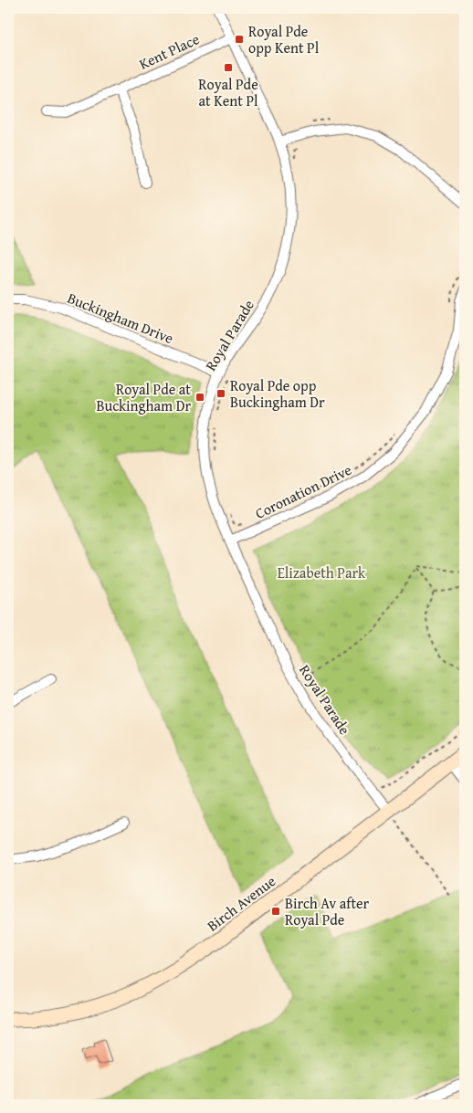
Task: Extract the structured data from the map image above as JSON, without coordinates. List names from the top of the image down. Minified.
{"streets":{"street":["Kent Place","Buckingham Drive","Royal Parade","Coronation Drive","Birch Avenue"]},"crossings":[["Kent Place","Royal Parade"],["Buckingham Drive","Royal Parade"],["Royal Parade","Coronation Drive"],["Royal Parade","Birch Avenue"]],"parks":["Elizabeth Park"],"places":{"transit":["Royal Pde opp Kent Pl","Royal Pde at Kent Pl","Royal Pde opp Buckingham Dr","Royal Pde at Buckingham Dr","Birch Av after Royal Pde"]}}
